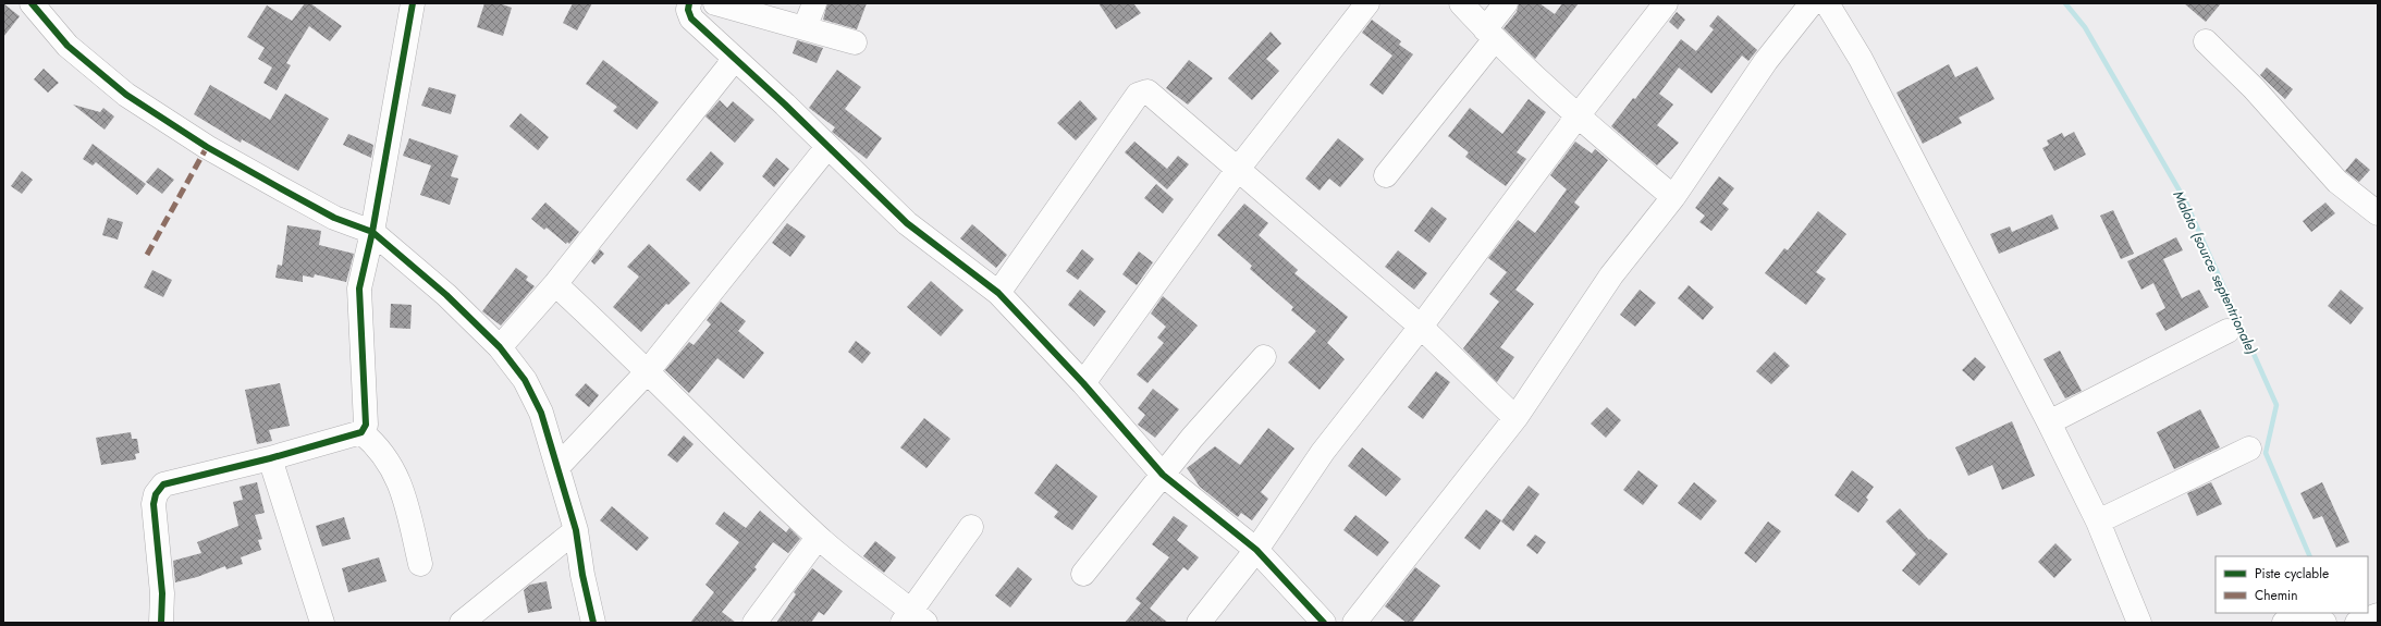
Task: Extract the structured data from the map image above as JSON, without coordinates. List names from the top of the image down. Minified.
{"water":["Maloto (source septentrionale)"],"legend":["Piste cyclable","Chemin"]}
